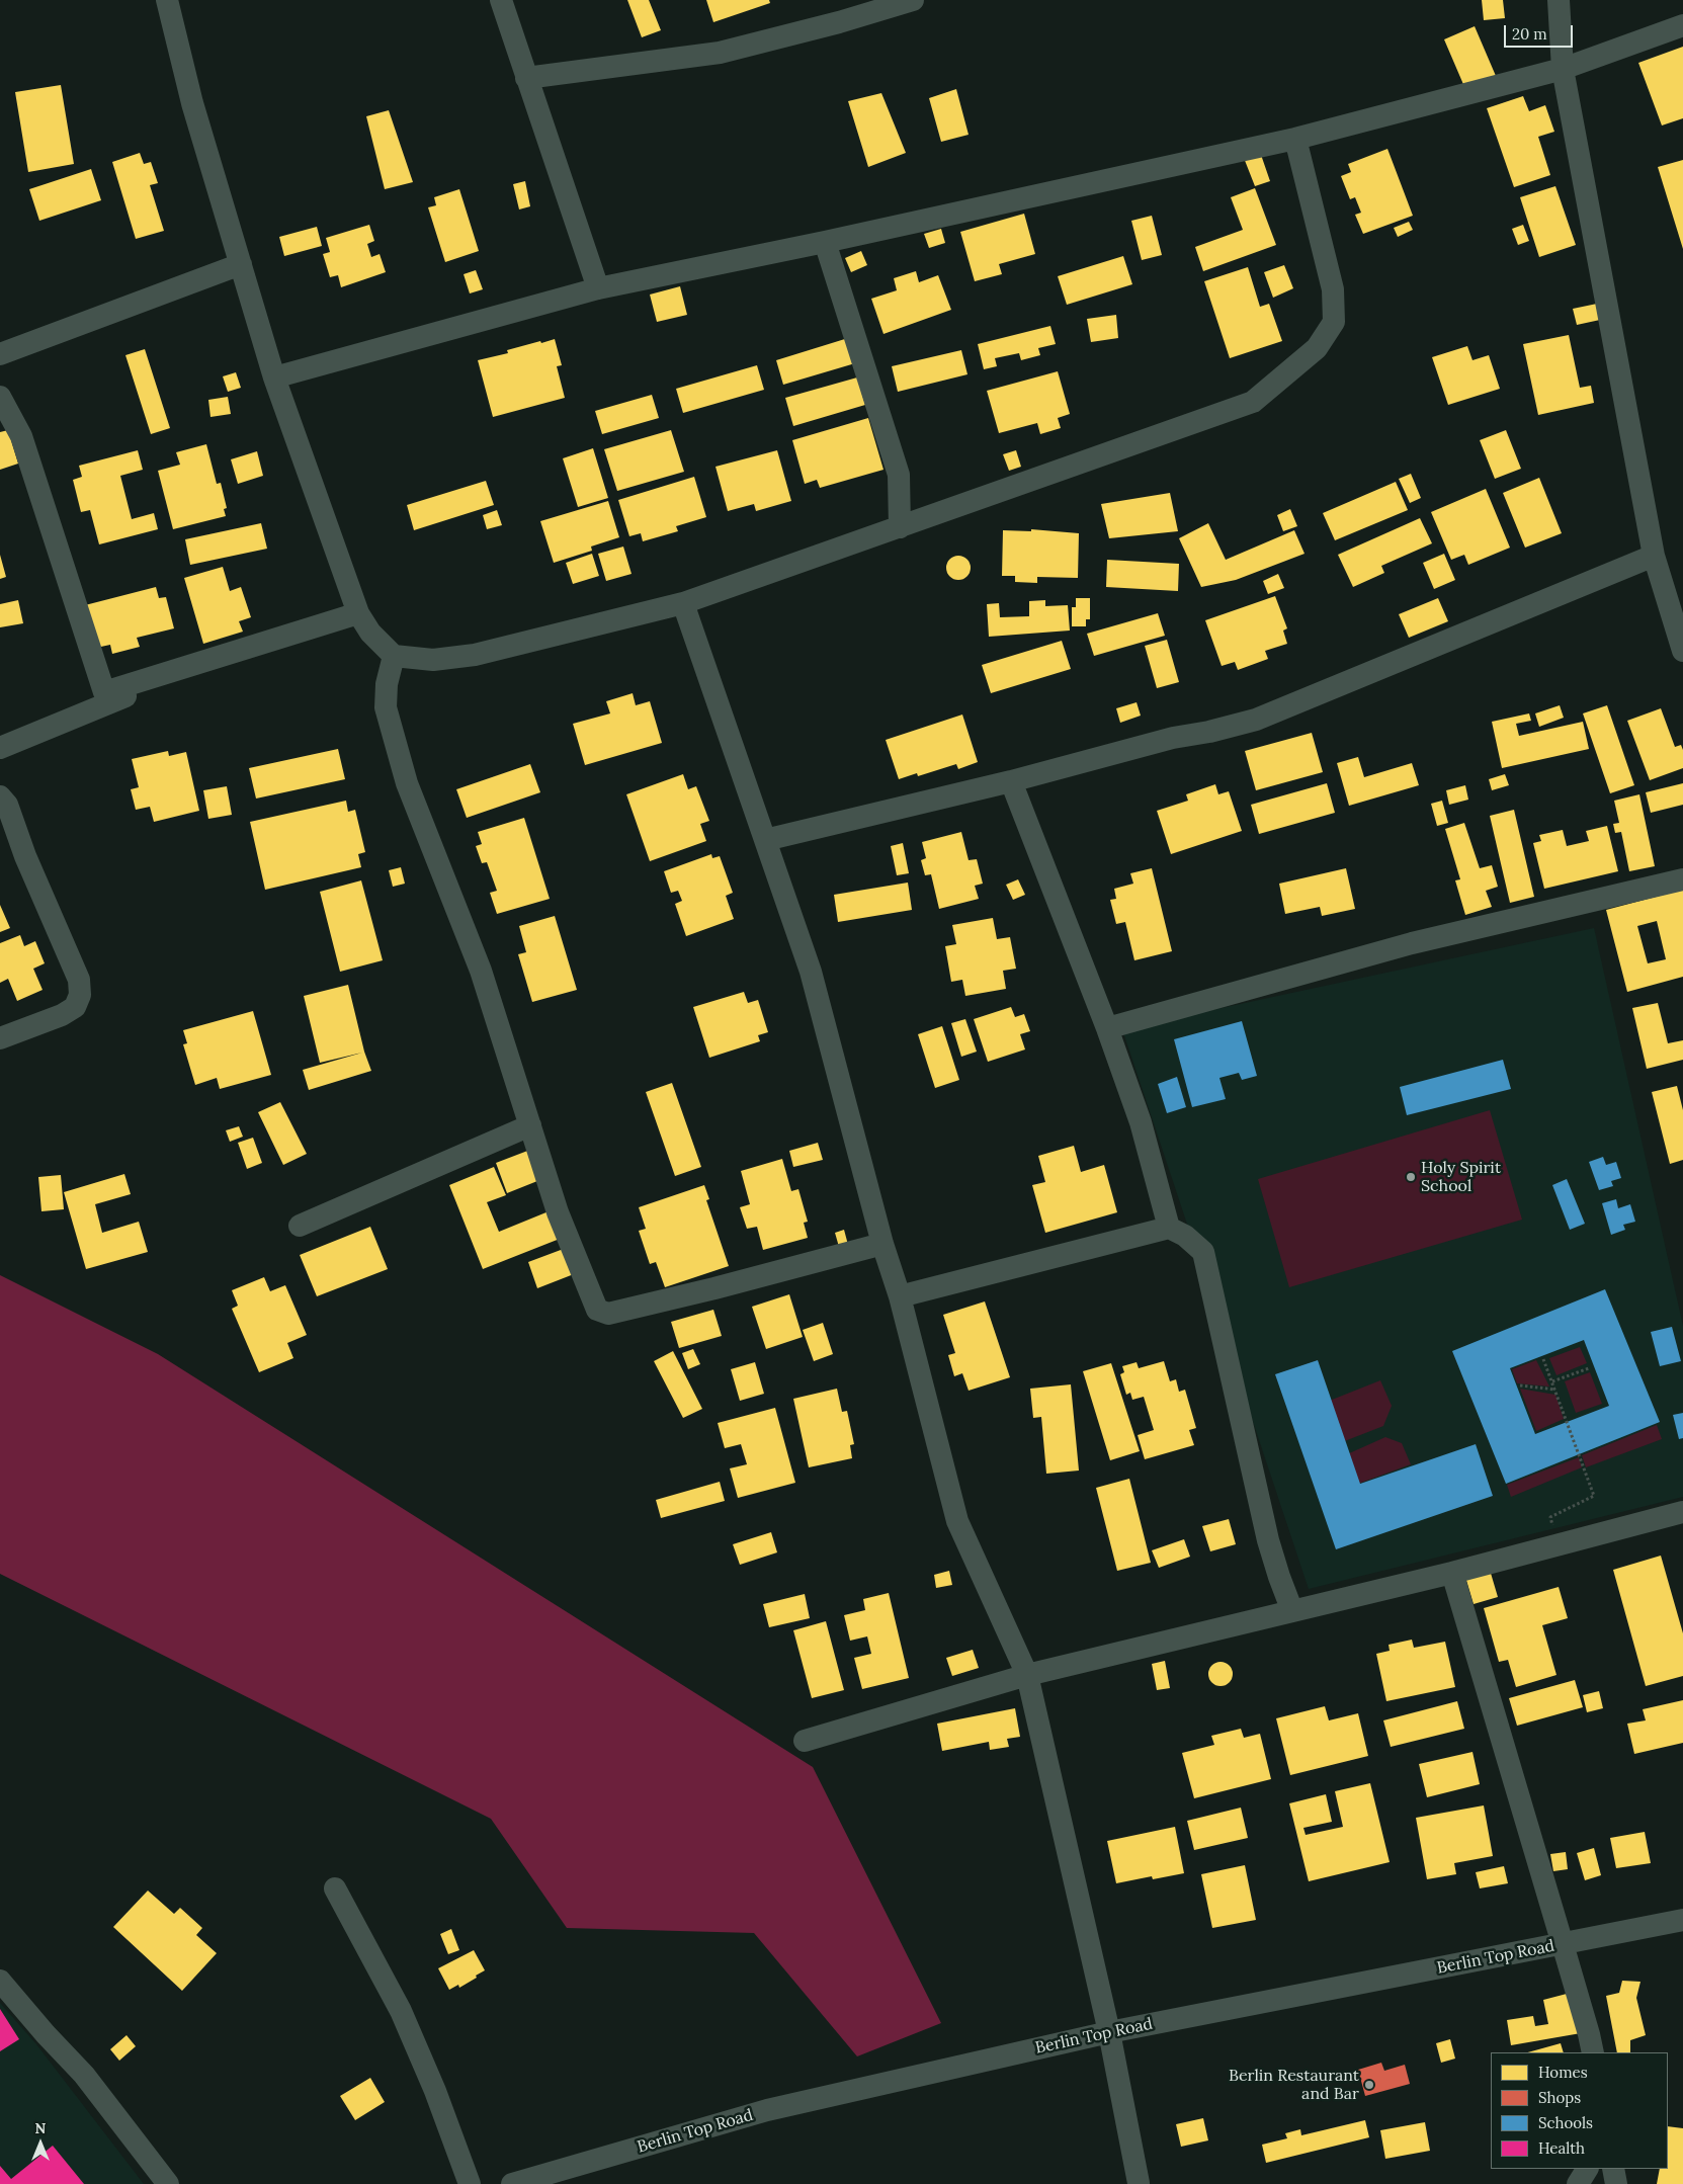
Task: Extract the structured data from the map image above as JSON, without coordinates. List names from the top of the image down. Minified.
{"streets":{"street":["Berlin Top Road"]},"places":["Holy Spirit School","Berlin Restaurant and Bar"],"legend":["Homes","Shops","Schools","Health"],"scale_bar":"20 m","north":"top"}
